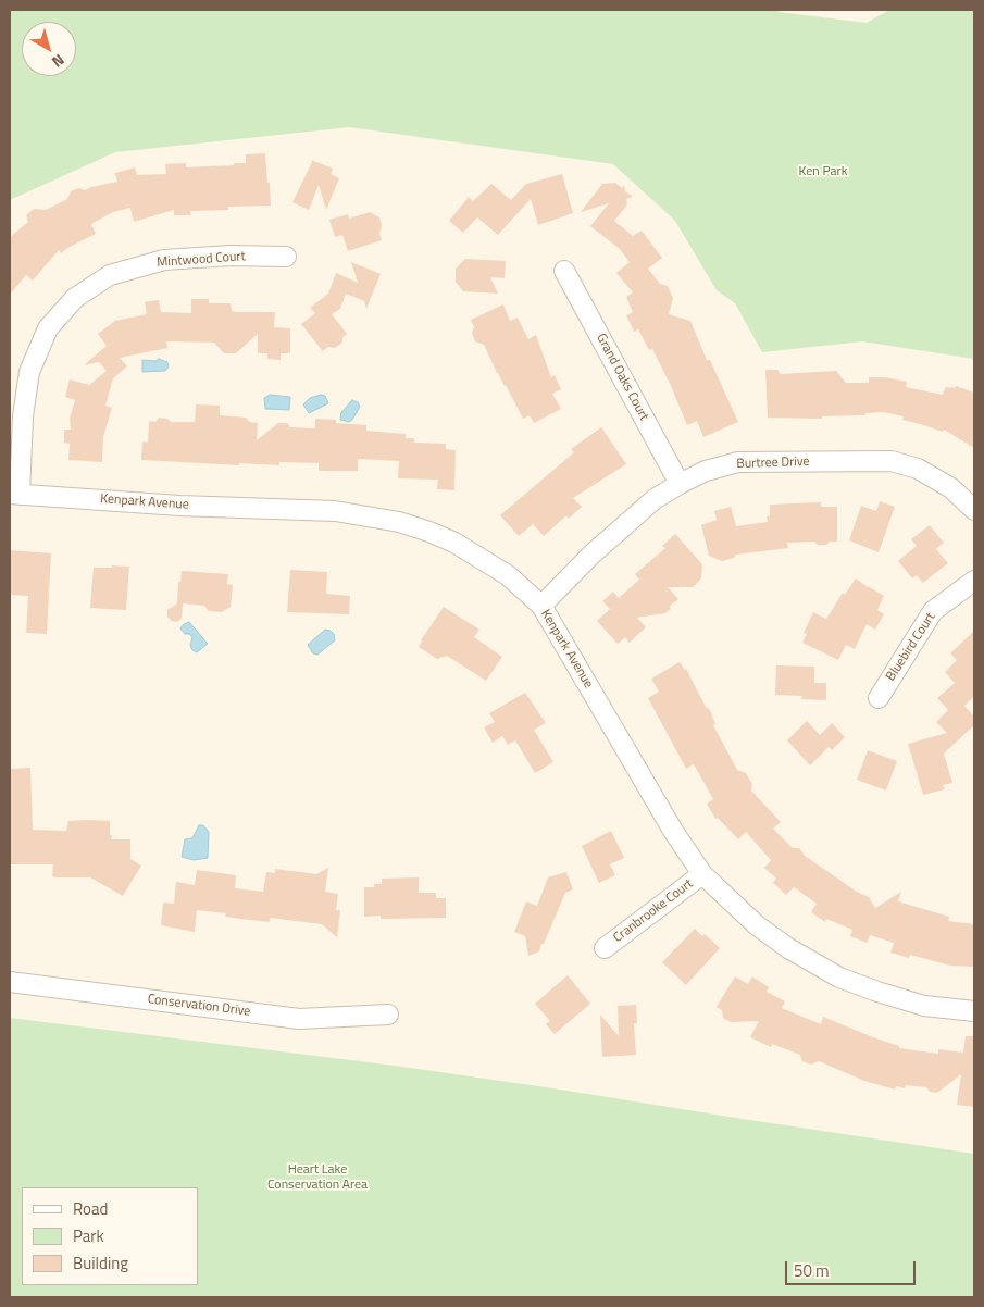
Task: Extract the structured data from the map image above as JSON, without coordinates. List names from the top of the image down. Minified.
{"streets":{"street":["Mintwood Court","Grand Oaks Court","Burtree Drive","Kenpark Avenue","Bluebird Court","Cranbrooke Court","Conservation Drive"]},"crossings":[["Mintwood Court","Kenpark Avenue"],["Grand Oaks Court","Burtree Drive"],["Burtree Drive","Kenpark Avenue"],["Kenpark Avenue","Cranbrooke Court"]],"parks":["Ken Park","Heart Lake Conservation Area"],"legend":["Road","Park","Building"],"scale_bar":"50 m","north":"bottom right"}
